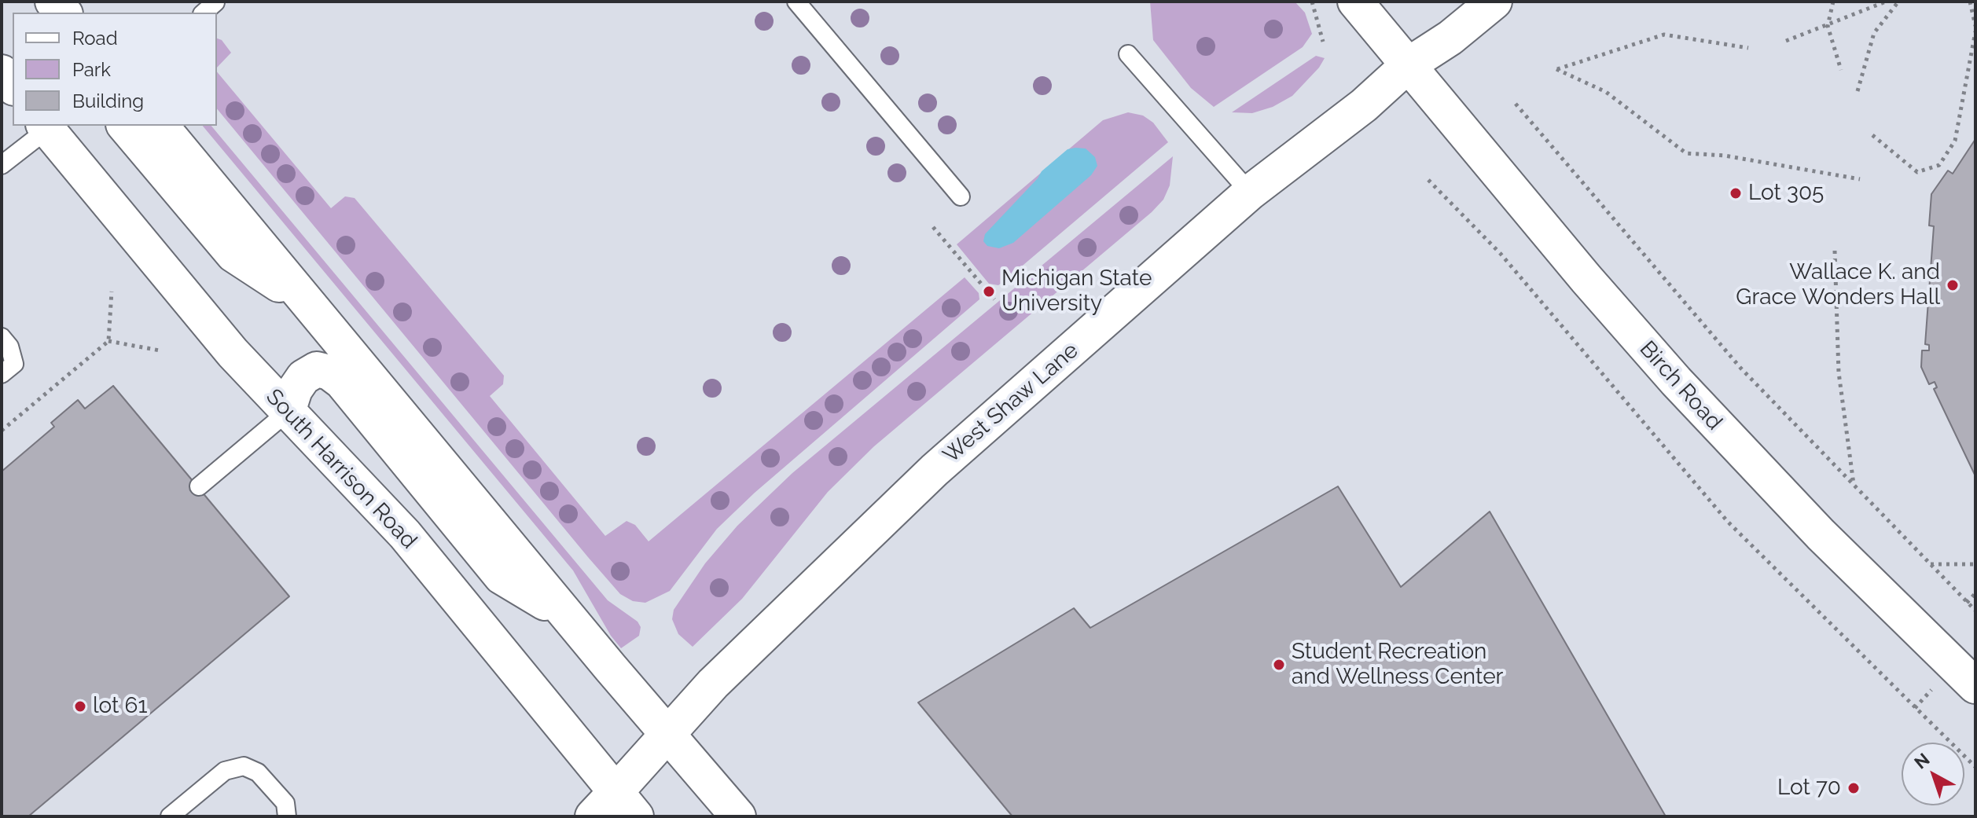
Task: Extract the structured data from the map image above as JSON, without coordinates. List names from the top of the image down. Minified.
{"streets":{"street":["Birch Road","West Shaw Lane","South Harrison Road"]},"crossings":[["Birch Road","West Shaw Lane"],["West Shaw Lane","South Harrison Road"]],"places":["Lot 305","Wallace K. and Grace Wonders Hall","Michigan State University","Student Recreation and Wellness Center","lot 61","Lot 70"],"legend":["Road","Park","Building"],"north":"top left"}
